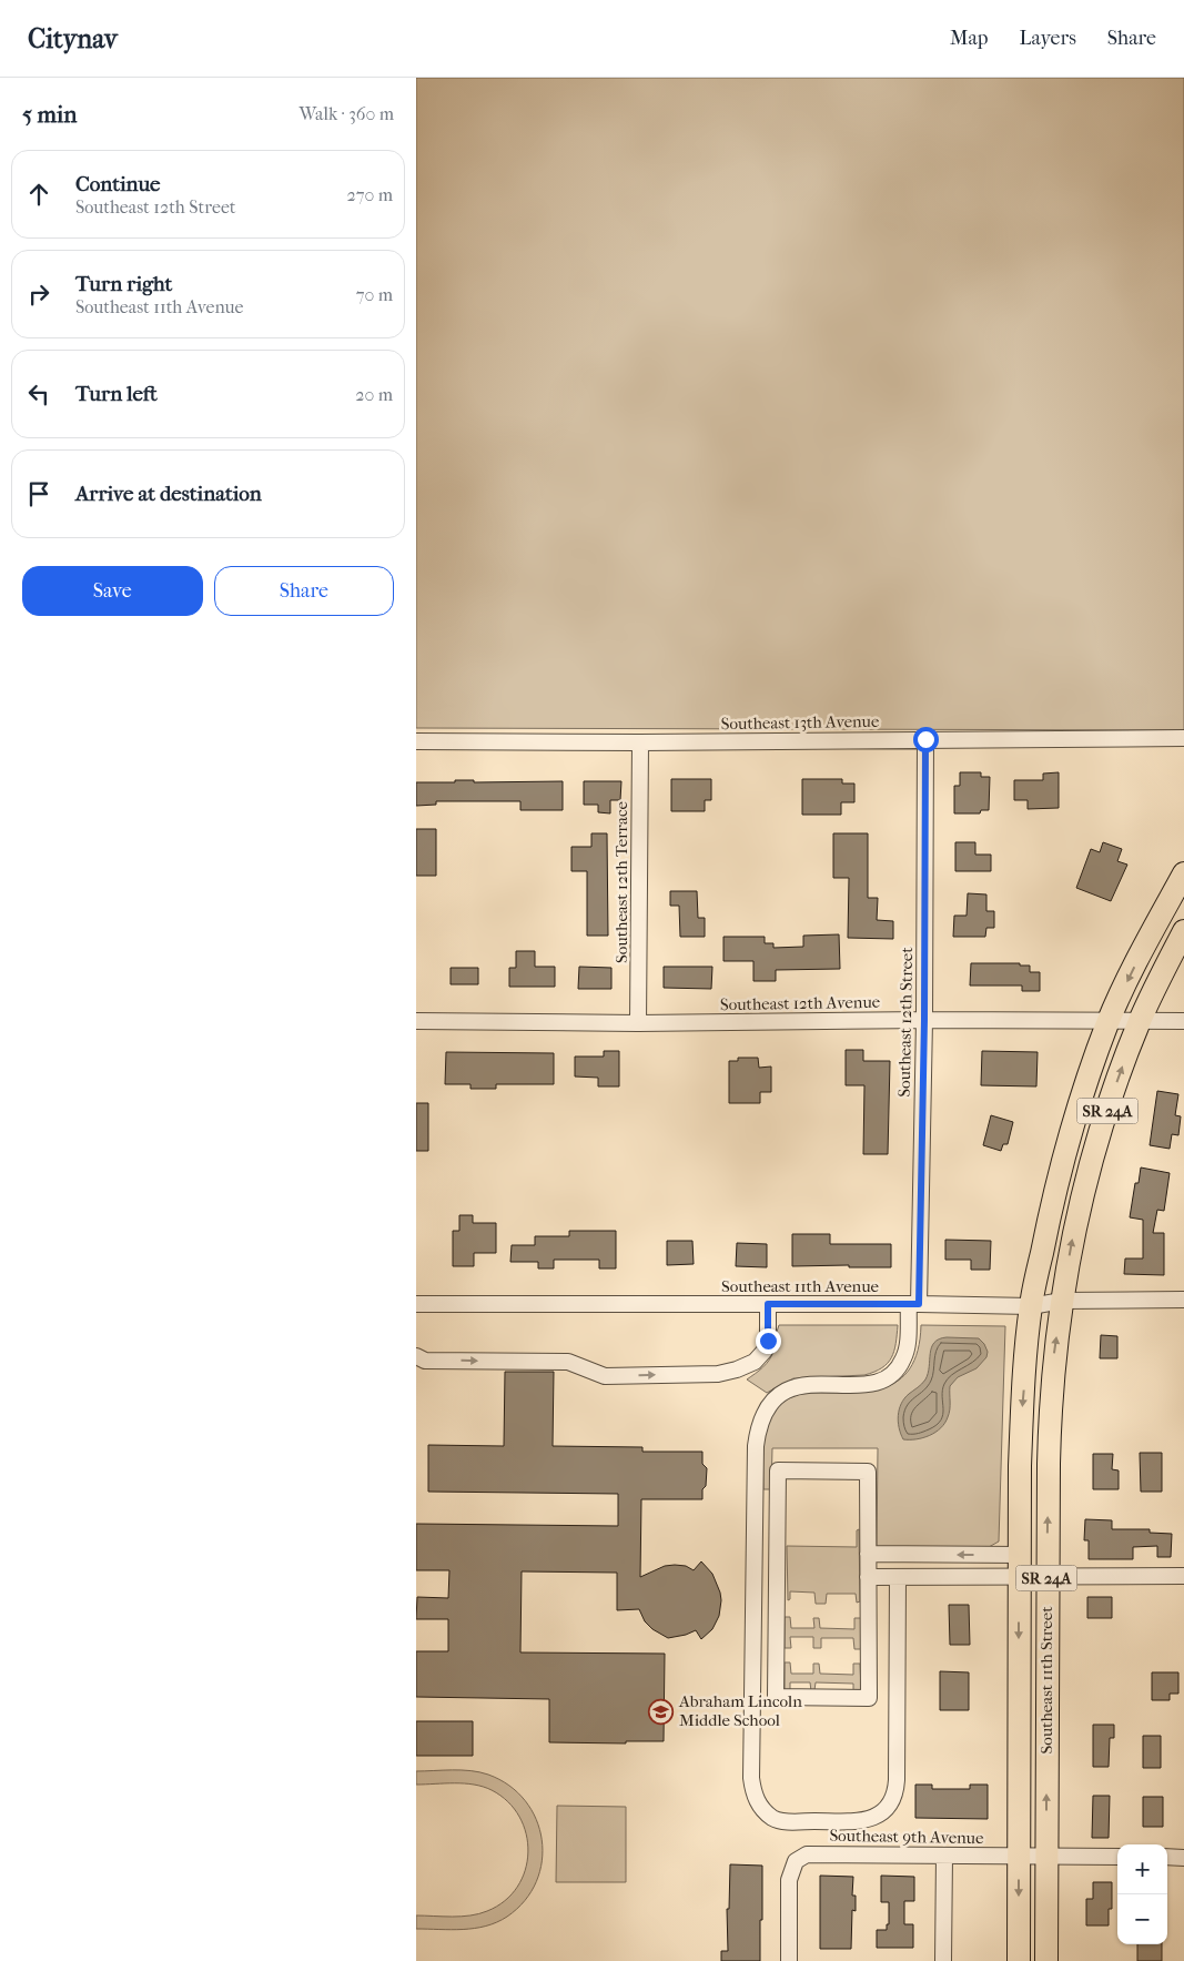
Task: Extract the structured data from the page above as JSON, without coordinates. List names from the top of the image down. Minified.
{"streets":{"highway":["SR 24A","Southeast 11th Street"],"street":["Southeast 13th Avenue","Southeast 12th Terrace","Southeast 12th Avenue","Southeast 12th Street","Southeast 11th Avenue","Southeast 9th Avenue"]},"crossings":[["Southeast 13th Avenue","Southeast 12th Terrace"],["Southeast 13th Avenue","Southeast 12th Street"],["Southeast 12th Terrace","Southeast 12th Avenue"],["Southeast 12th Avenue","Southeast 12th Street"],["Southeast 12th Avenue","SR 24A"],["Southeast 12th Street","Southeast 11th Avenue"],["SR 24A","Southeast 11th Avenue"],["SR 24A","Southeast 11th Street"],["Southeast 11th Avenue","Southeast 11th Street"],["Southeast 11th Street","Southeast 9th Avenue"]],"places":{"school or university":["Abraham Lincoln Middle School"]},"page":{"header":"Citynav","nav":["Map","Layers","Share"],"heading":["5 min","Walk · 360 m"],"list":[["Continue","Southeast 12th Street","270 m"],["Turn right","Southeast 11th Avenue","70 m"],["Turn left","20 m"],"Arrive at destination"],"buttons":["Save","Share"],"map_buttons":["+","−"]}}
